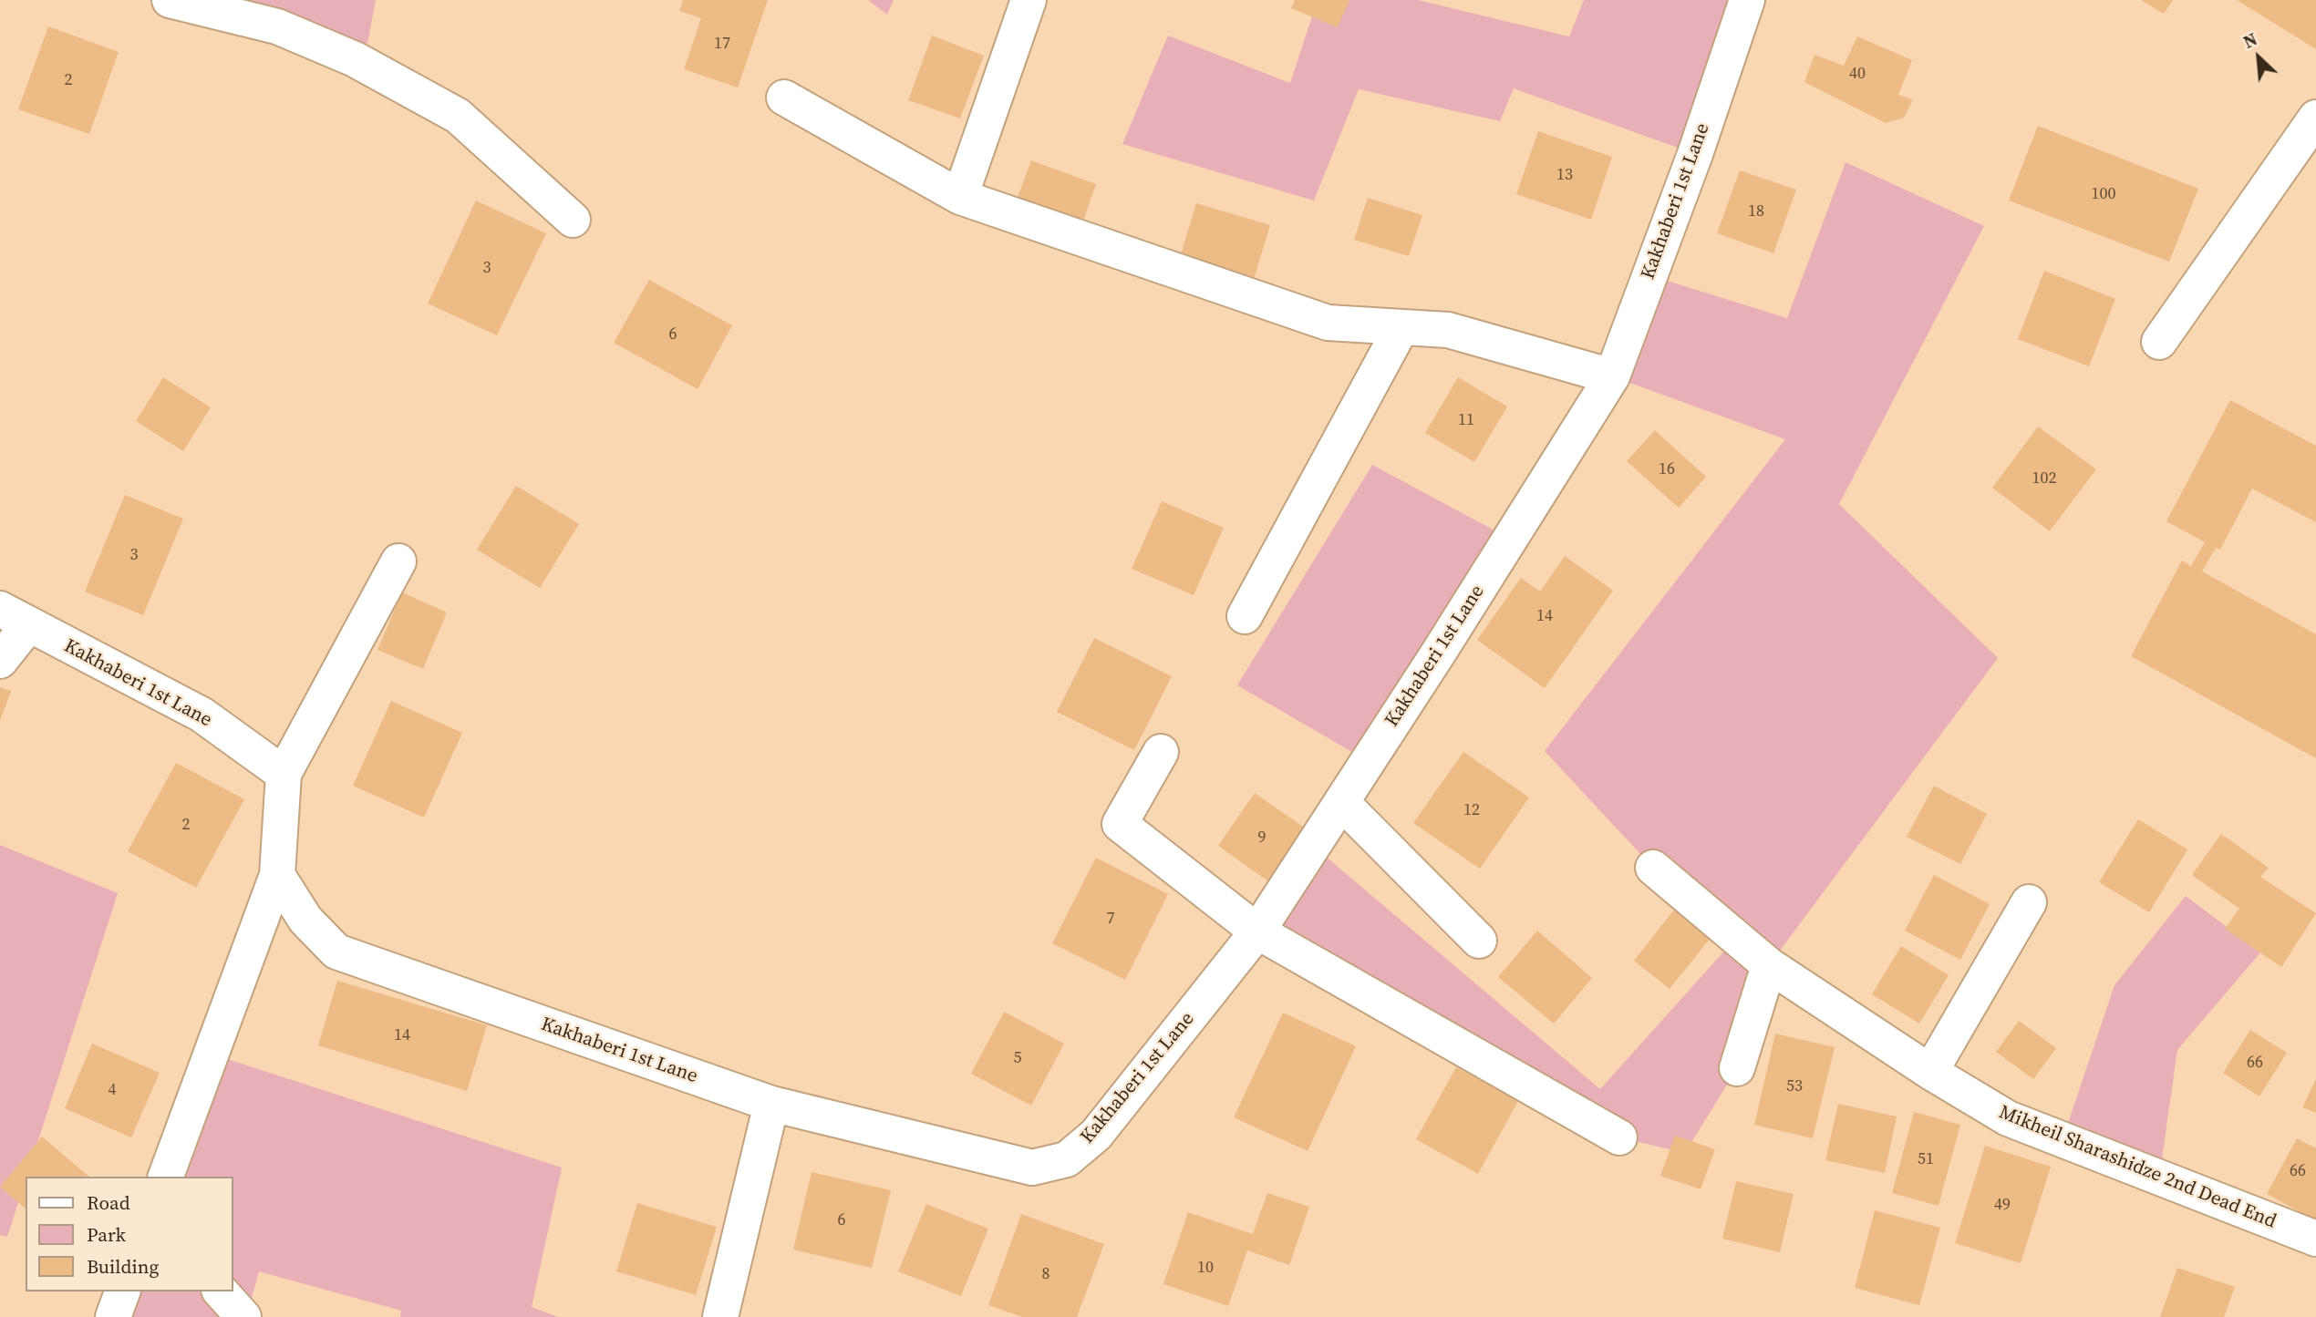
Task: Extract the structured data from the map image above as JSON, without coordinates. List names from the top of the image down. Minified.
{"streets":{"street":["Kakhaberi 1st Lane","Mikheil Sharashidze 2nd Dead End"]},"house_numbers":["17","40","2","13","100","18","3","6","11","16","102","3","14","12","2","9","7","14","5","66","53","4","51","66","49","6","10","8"],"legend":["Road","Park","Building"],"north":"top left"}
